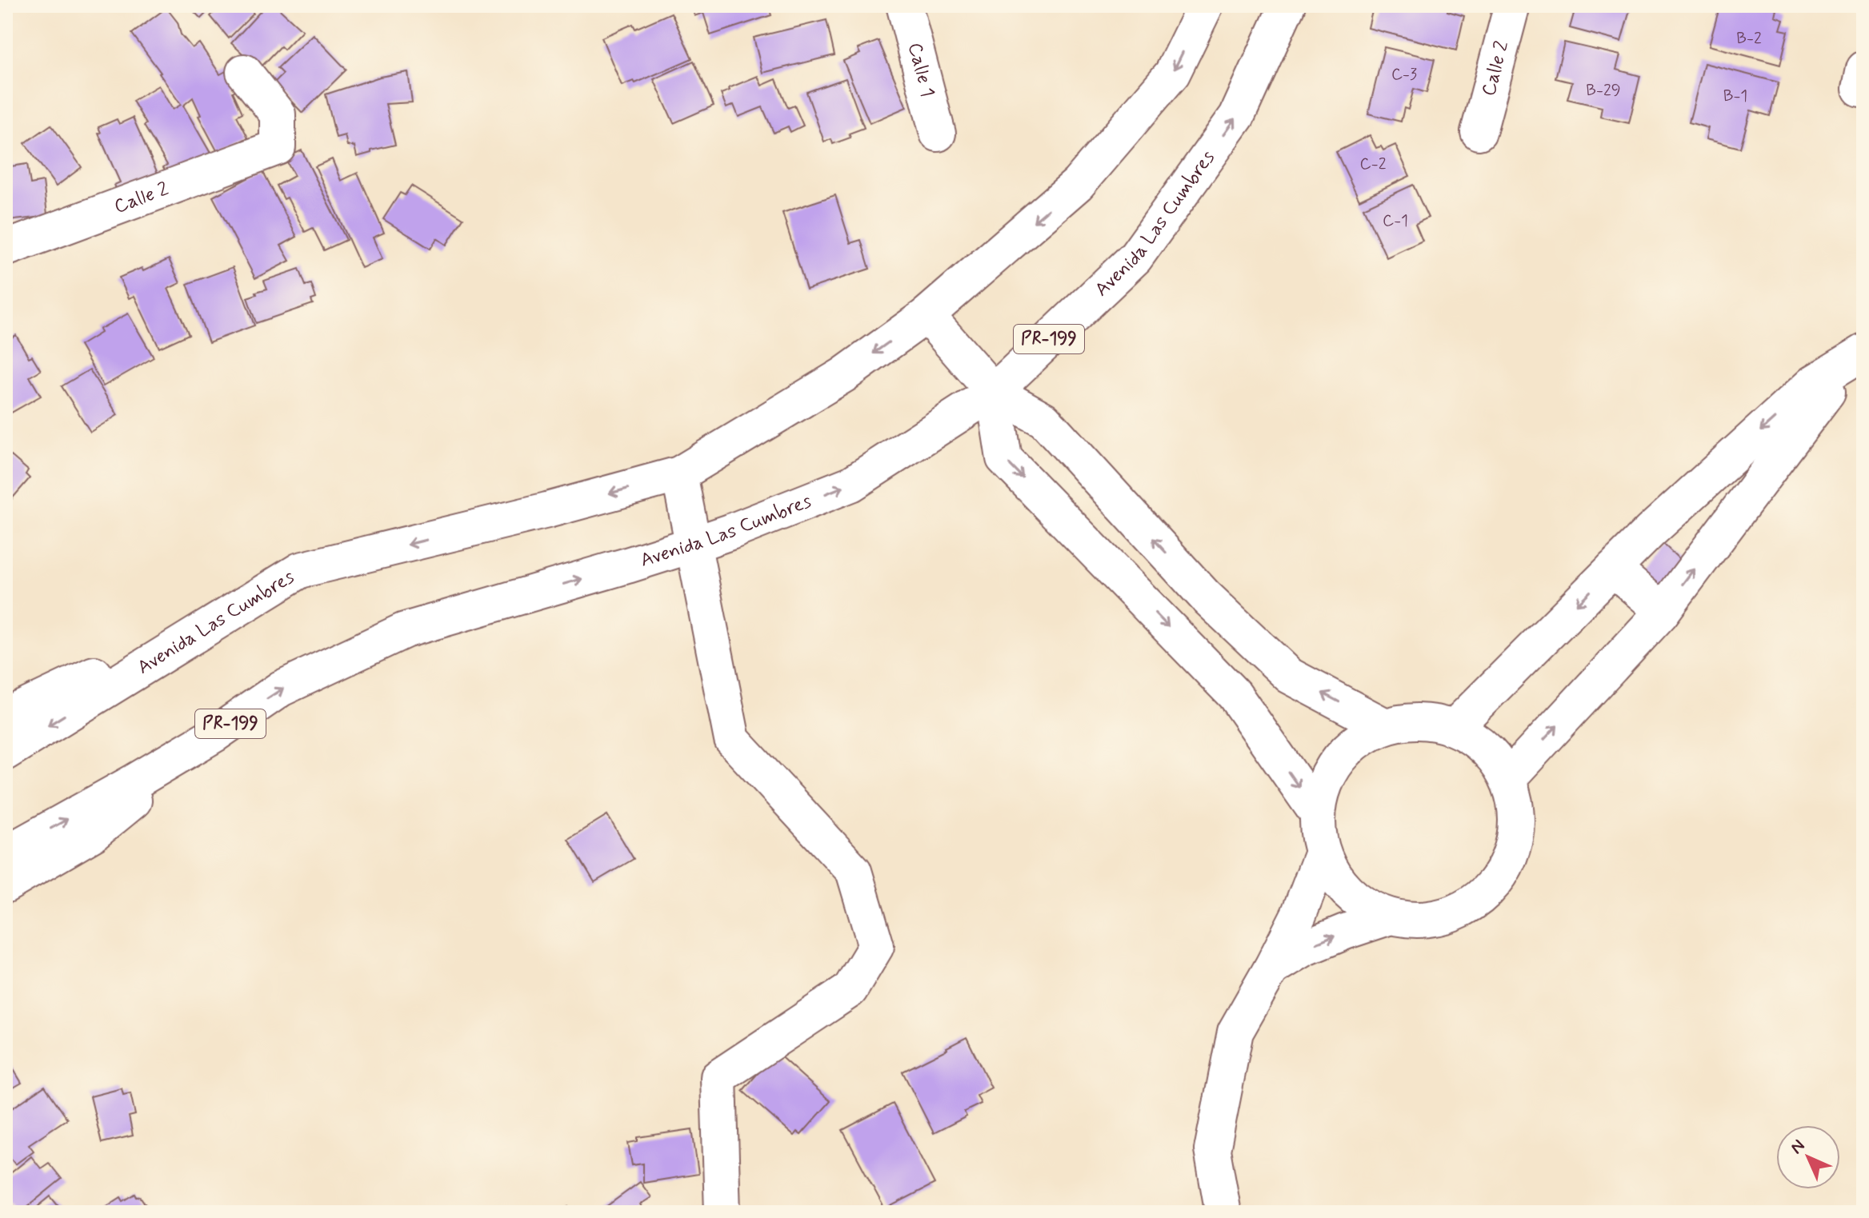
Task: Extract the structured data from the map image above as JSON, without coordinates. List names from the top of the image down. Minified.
{"streets":{"main road":["Calle 1","Calle 2","Avenida Las Cumbres","PR-199"]},"house_numbers":["B-2","C-3","B-29","B-1","C-2","C-1"],"north":"top left"}
